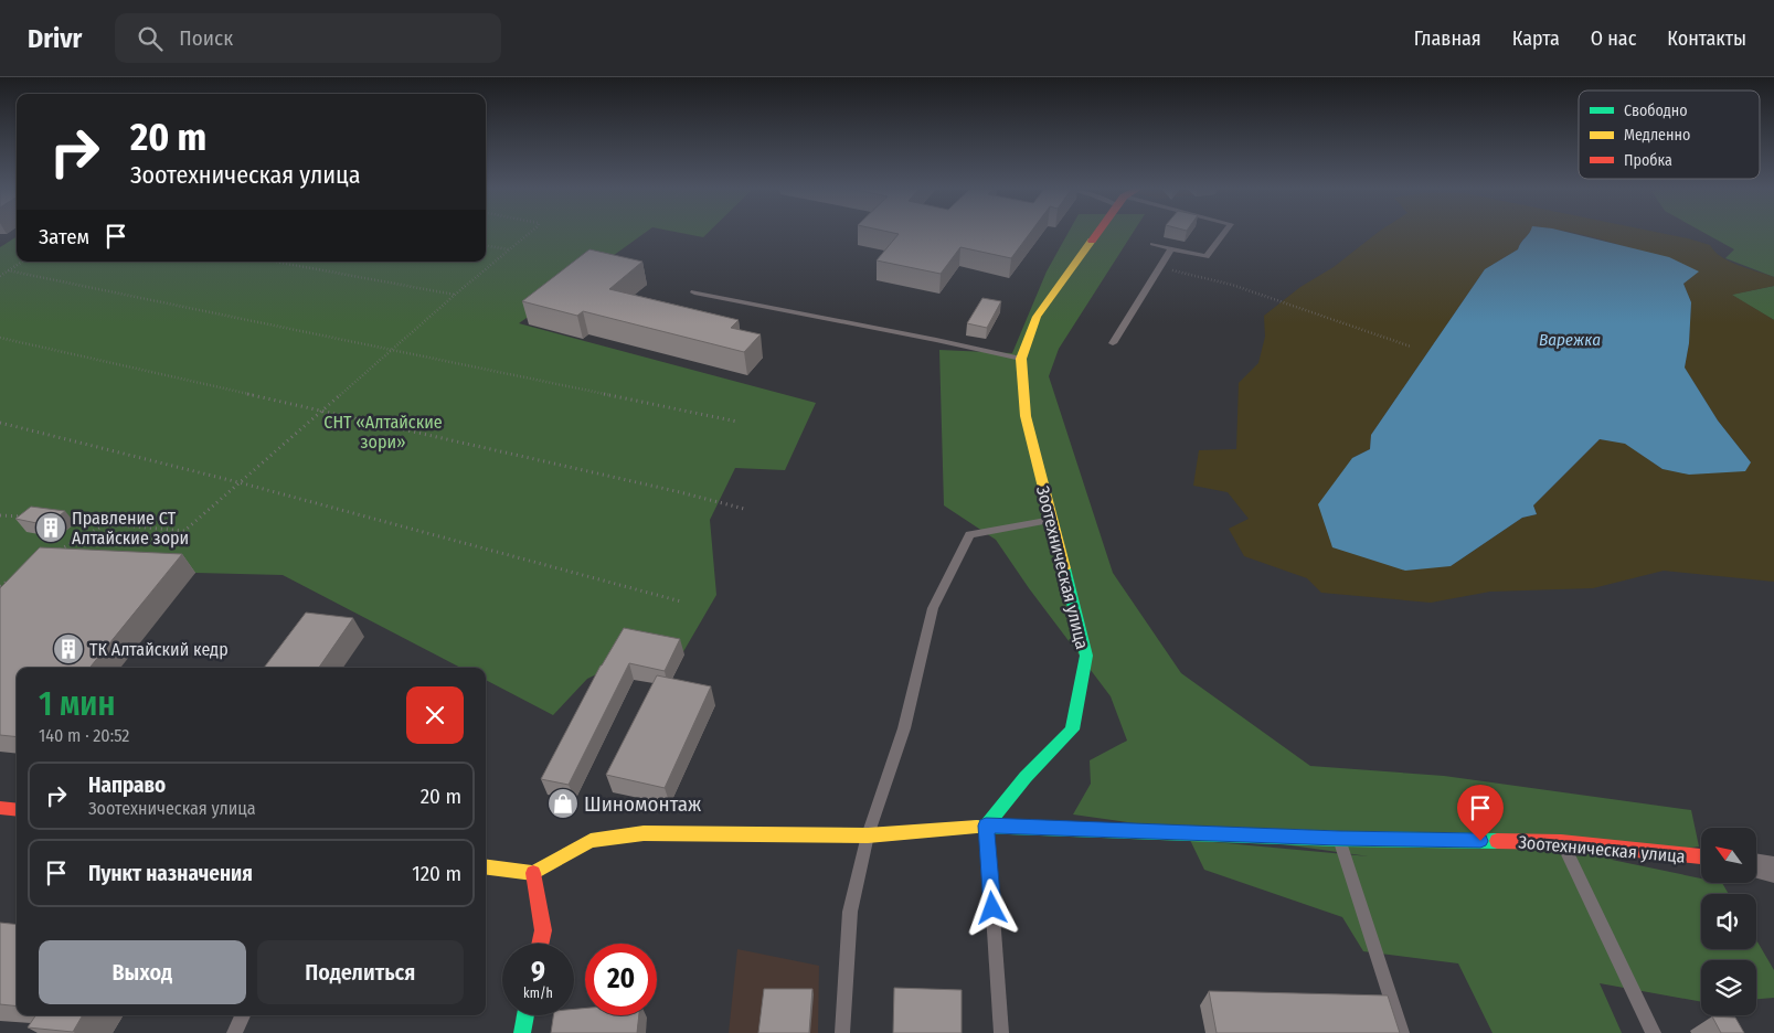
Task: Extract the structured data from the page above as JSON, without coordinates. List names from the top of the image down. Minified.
{"streets":{"street":["Зоотехническая улица"]},"water":["Варежка"],"parks":["СНТ «Алтайские зори»"],"places":{"building":["Правление СТ Алтайские зори","ТК Алтайский кедр"],"shop":["Шиномонтаж"]},"legend":["Свободно","Медленно","Пробка"],"north":"top left","page":{"header":"Drivr","search":"Поиск","nav":["Главная","Карта","О нас","Контакты"],"turn":["20 m","Зоотехническая улица"],"then":"Затем","heading":["1 мин","140 m · 20:52"],"list":[{"name":"Направо","note":"Зоотехническая улица","value":"20 m"},{"name":"Пункт назначения","value":"120 m"}],"buttons":["Выход","Поделиться"],"speed":"9 km/h","limit":"20"}}
